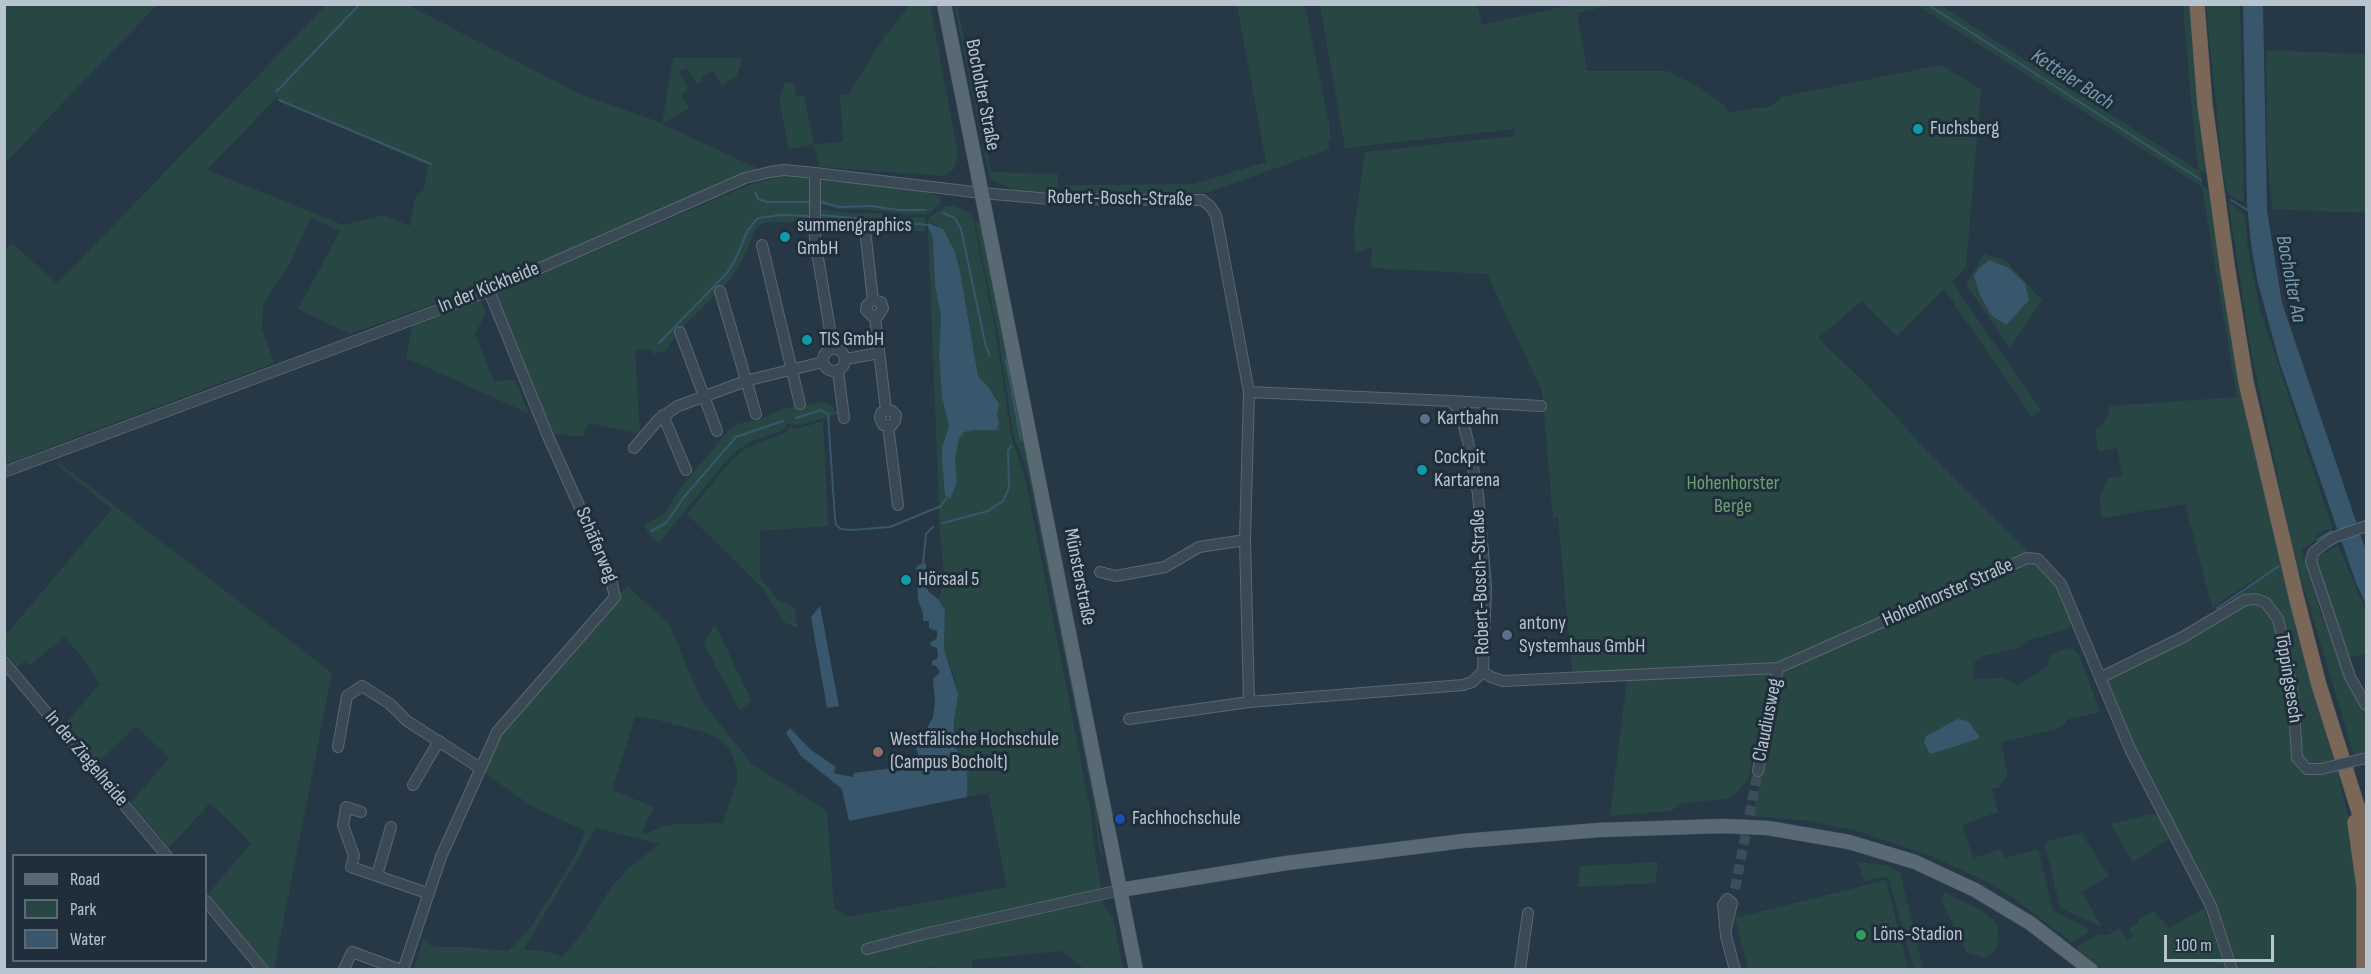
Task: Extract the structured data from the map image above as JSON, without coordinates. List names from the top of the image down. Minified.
{"streets":{"main road":["Bocholter Straße","Münsterstraße"],"street":["Robert-Bosch-Straße","In der Kickheide","Schäferweg","Hohenhorster Straße","Töppingsesch","Claudiusweg","In der Ziegelheide"]},"crossings":[["Bocholter Straße","Robert-Bosch-Straße"],["Bocholter Straße","In der Kickheide"],["Bocholter Straße","Münsterstraße"],["Robert-Bosch-Straße","In der Kickheide"],["Robert-Bosch-Straße","Münsterstraße"],["Robert-Bosch-Straße","Hohenhorster Straße"],["In der Kickheide","Schäferweg"],["In der Kickheide","Münsterstraße"],["Hohenhorster Straße","Töppingsesch"],["Hohenhorster Straße","Claudiusweg"]],"water":["Ketteler Bach","Bocholter Aa"],"parks":["Hohenhorster Berge"],"places":["Fuchsberg","summengraphics GmbH","TIS GmbH","Kartbahn","Cockpit Kartarena","Hörsaal 5","antony Systemhaus GmbH","Westfälische Hochschule (Campus Bocholt)","Fachhochschule","Löns-Stadion"],"legend":["Road","Park","Water"],"scale_bar":"100 m"}
